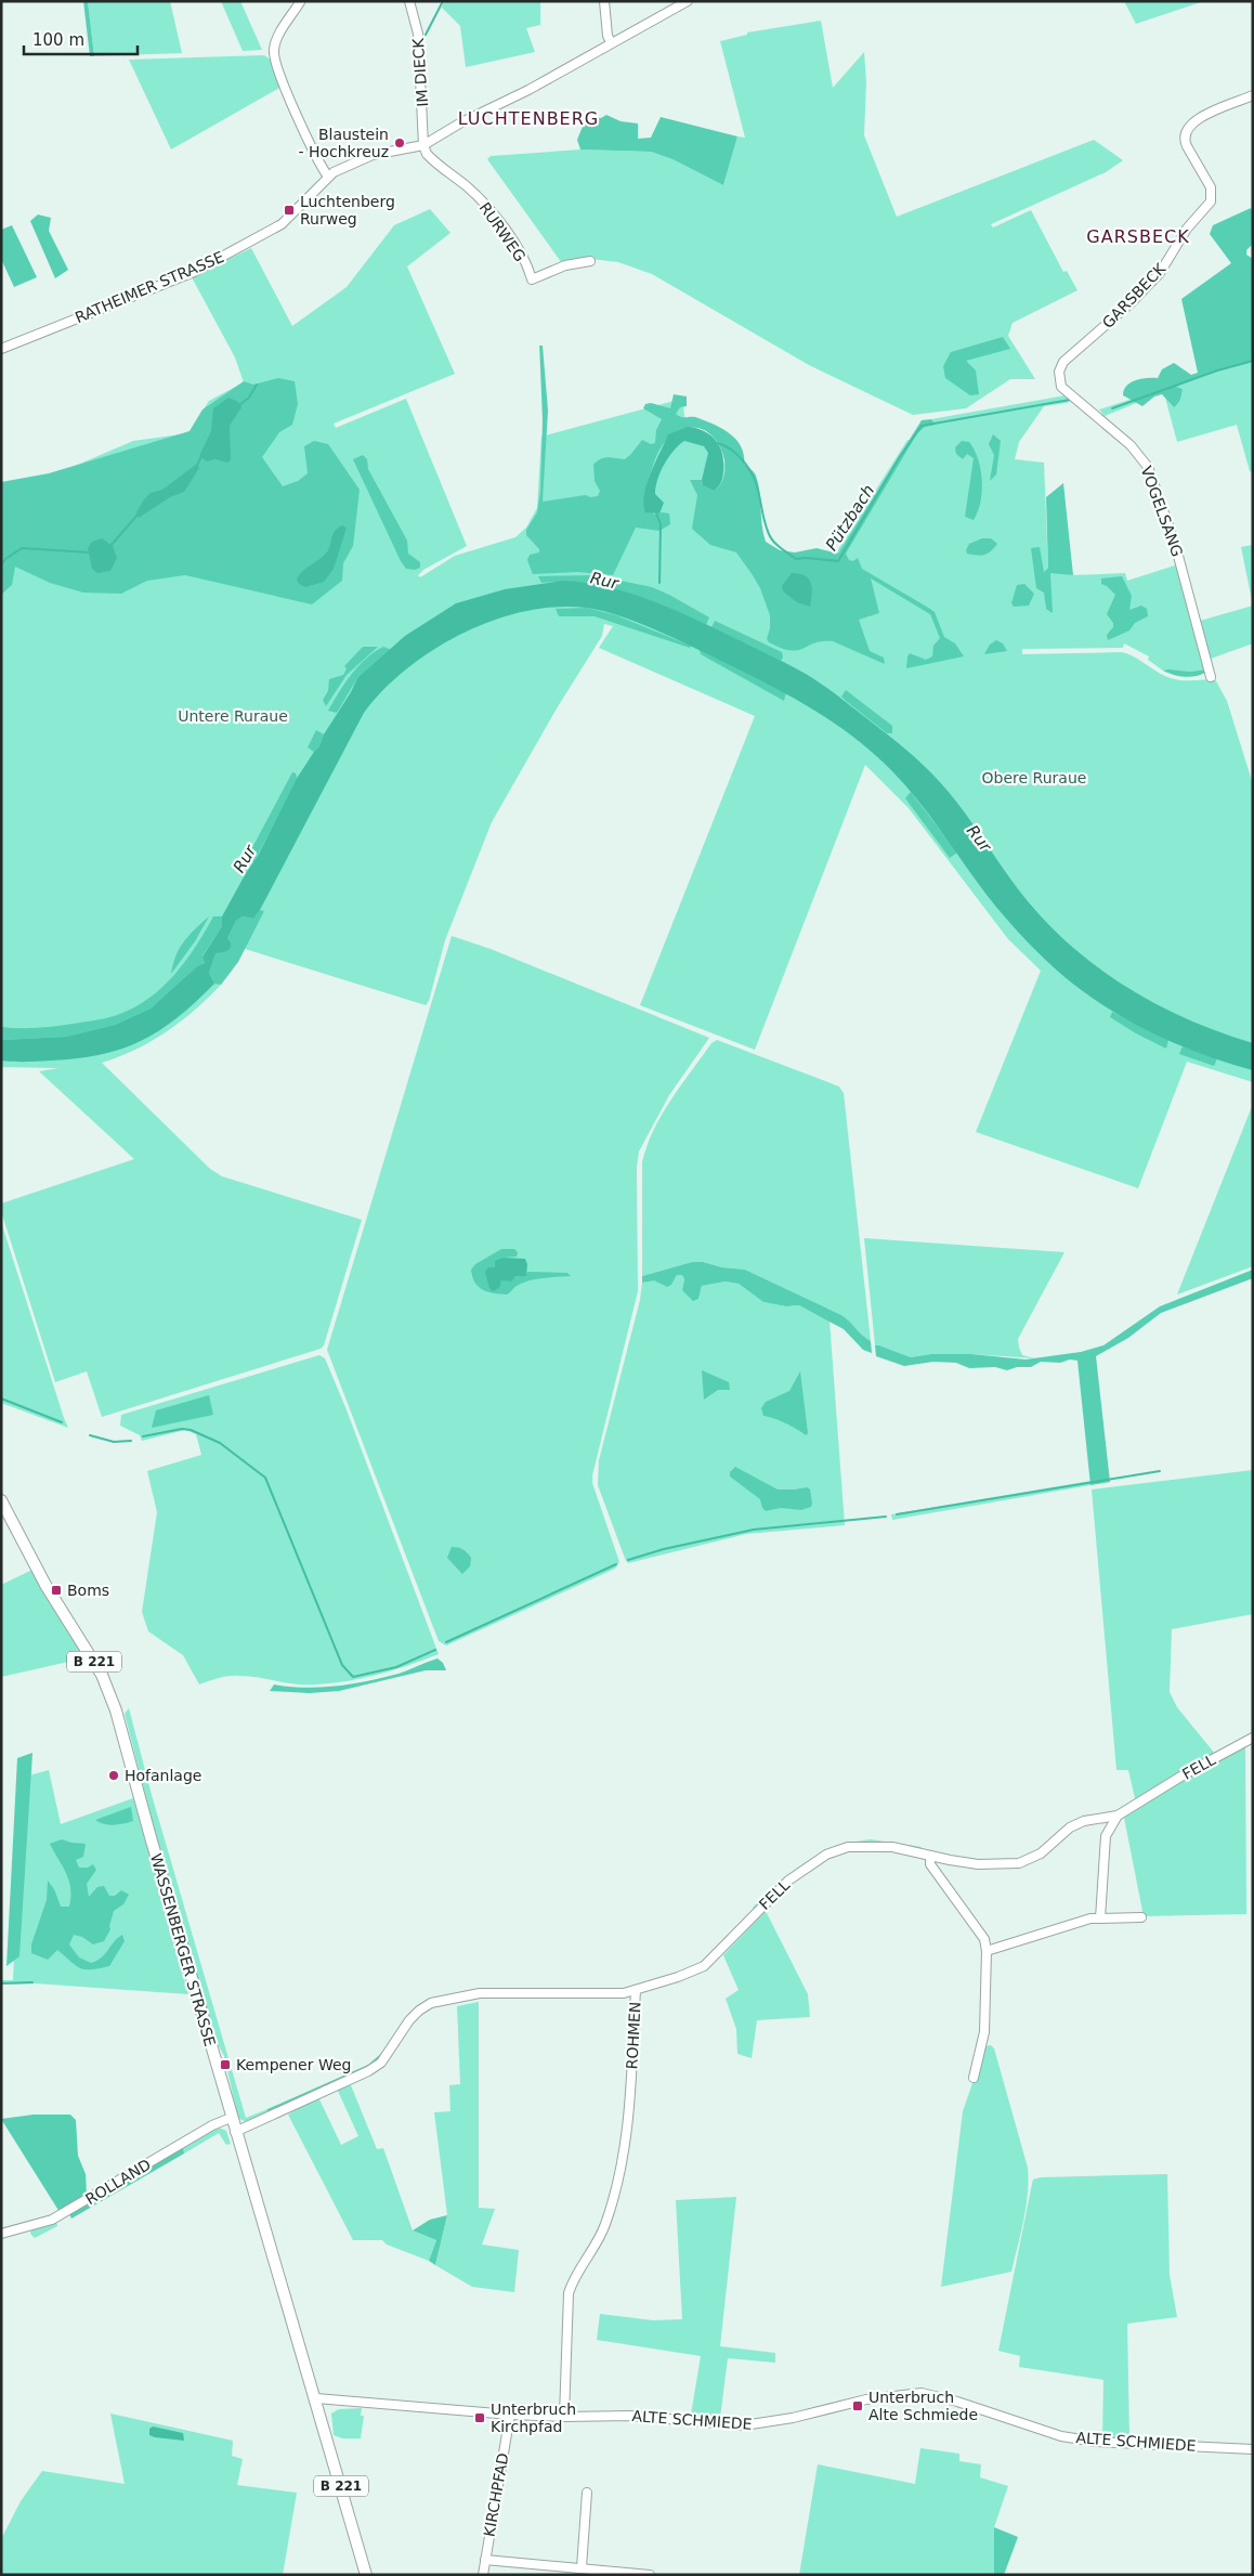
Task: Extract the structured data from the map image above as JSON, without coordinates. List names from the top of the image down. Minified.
{"streets":{"main road":["B 221","WASSENBERGER STRASSE"],"street":["IM DIECK","RURWEG","RATHEIMER STRASSE","GARSBECK","VOGELSANG","FELL","ROHMEN","ROLLAND","ALTE SCHMIEDE","KIRCHPFAD"]},"crossings":[["IM DIECK","RURWEG"],["IM DIECK","RATHEIMER STRASSE"],["RURWEG","RATHEIMER STRASSE"],["GARSBECK","VOGELSANG"],["FELL","ROHMEN"],["WASSENBERGER STRASSE","ROHMEN"],["WASSENBERGER STRASSE","ROLLAND"],["WASSENBERGER STRASSE","ALTE SCHMIEDE"],["ROHMEN","ALTE SCHMIEDE"],["ALTE SCHMIEDE","KIRCHPFAD"]],"districts":["LUCHTENBERG","GARSBECK"],"water":["Pützbach","Rur"],"parks":["Untere Ruraue","Obere Ruraue"],"places":{"other":["Blaustein - Hochkreuz","Hofanlage"],"transit":["Luchtenberg Rurweg","Boms","Kempener Weg","Unterbruch Alte Schmiede","Unterbruch Kirchpfad"]},"scale_bar":"100 m"}
